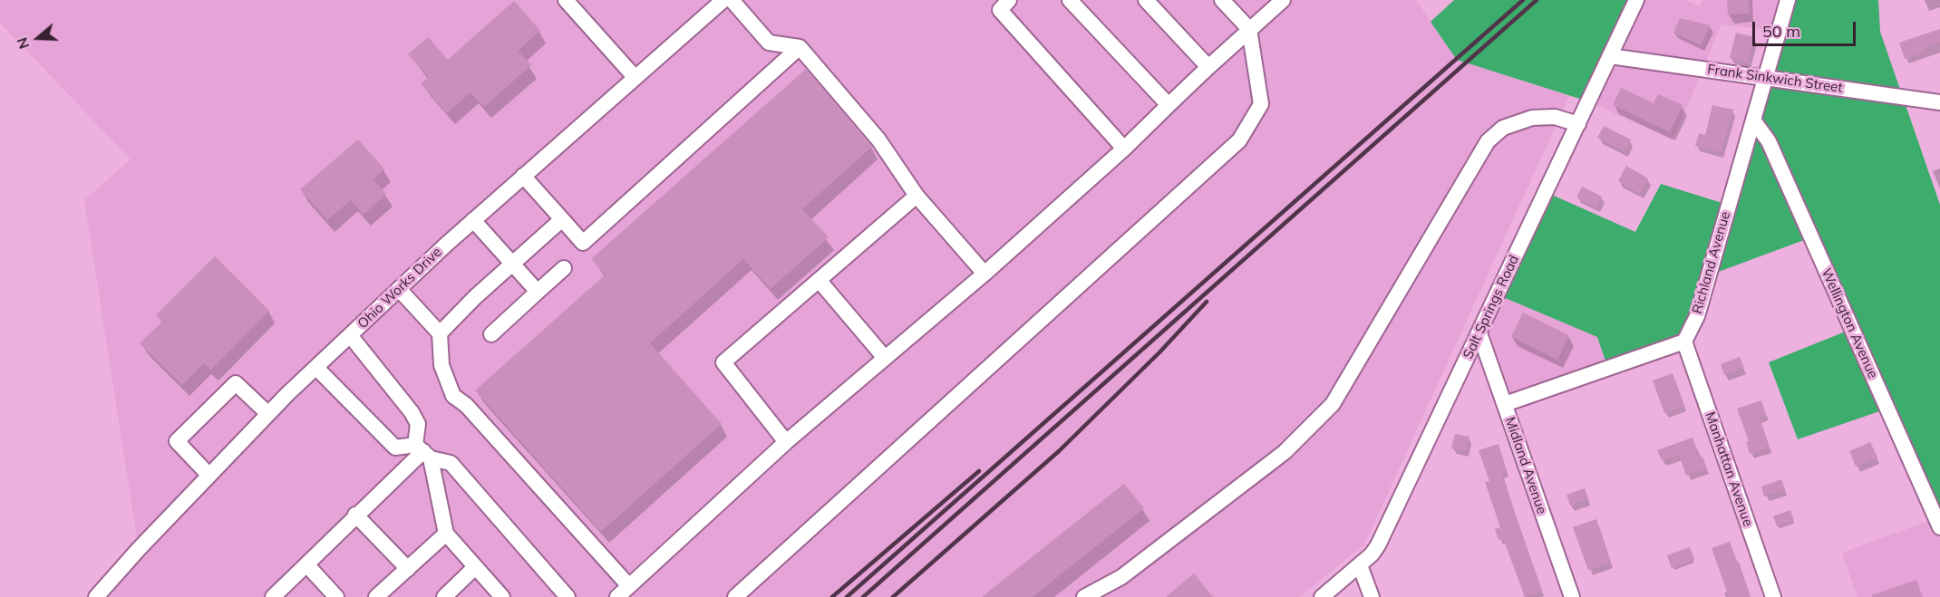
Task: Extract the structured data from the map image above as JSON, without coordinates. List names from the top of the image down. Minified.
{"streets":{"street":["Frank Sinkwich Street","Richland Avenue","Ohio Works Drive","Salt Springs Road","Wellington Avenue","Midland Avenue","Manhattan Avenue"]},"crossings":[["Frank Sinkwich Street","Richland Avenue"],["Frank Sinkwich Street","Salt Springs Road"],["Richland Avenue","Wellington Avenue"],["Richland Avenue","Manhattan Avenue"],["Salt Springs Road","Midland Avenue"]],"scale_bar":"50 m","north":"left"}
